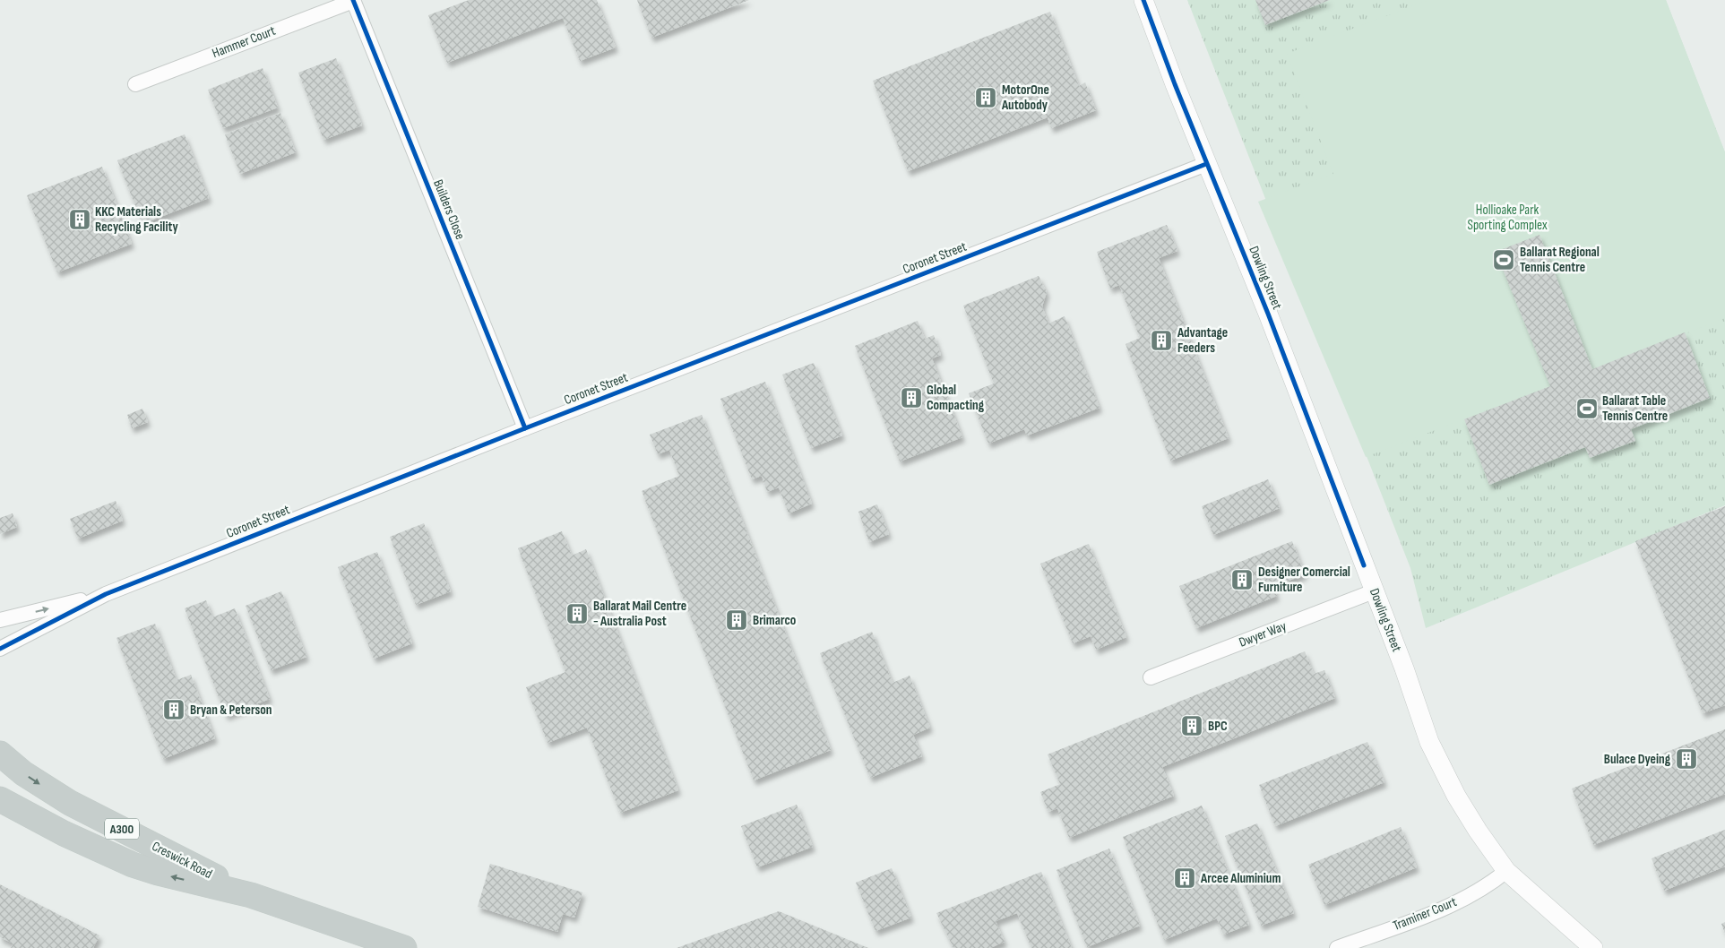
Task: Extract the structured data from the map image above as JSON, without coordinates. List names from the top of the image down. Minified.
{"streets":{"highway":["A300","Creswick Road"],"street":["Hammer Court","Builders Close","Coronet Street","Dowling Street","Dwyer Way","Traminer Court"]},"crossings":[["Hammer Court","Builders Close"],["Builders Close","Coronet Street"],["Coronet Street","Dowling Street"],["Dowling Street","Dwyer Way"],["Dowling Street","Traminer Court"]],"parks":["Hollioake Park Sporting Complex"],"places":{"building":["MotorOne Autobody","KKC Materials Recycling Facility","Advantage Feeders","Global Compacting","Designer Comercial Furniture","Ballarat Mail Centre - Australia Post","Brimarco","Bryan & Peterson","BPC","Bulace Dyeing","Arcee Aluminium"],"sports":["Ballarat Regional Tennis Centre","Ballarat Table Tennis Centre"]}}
